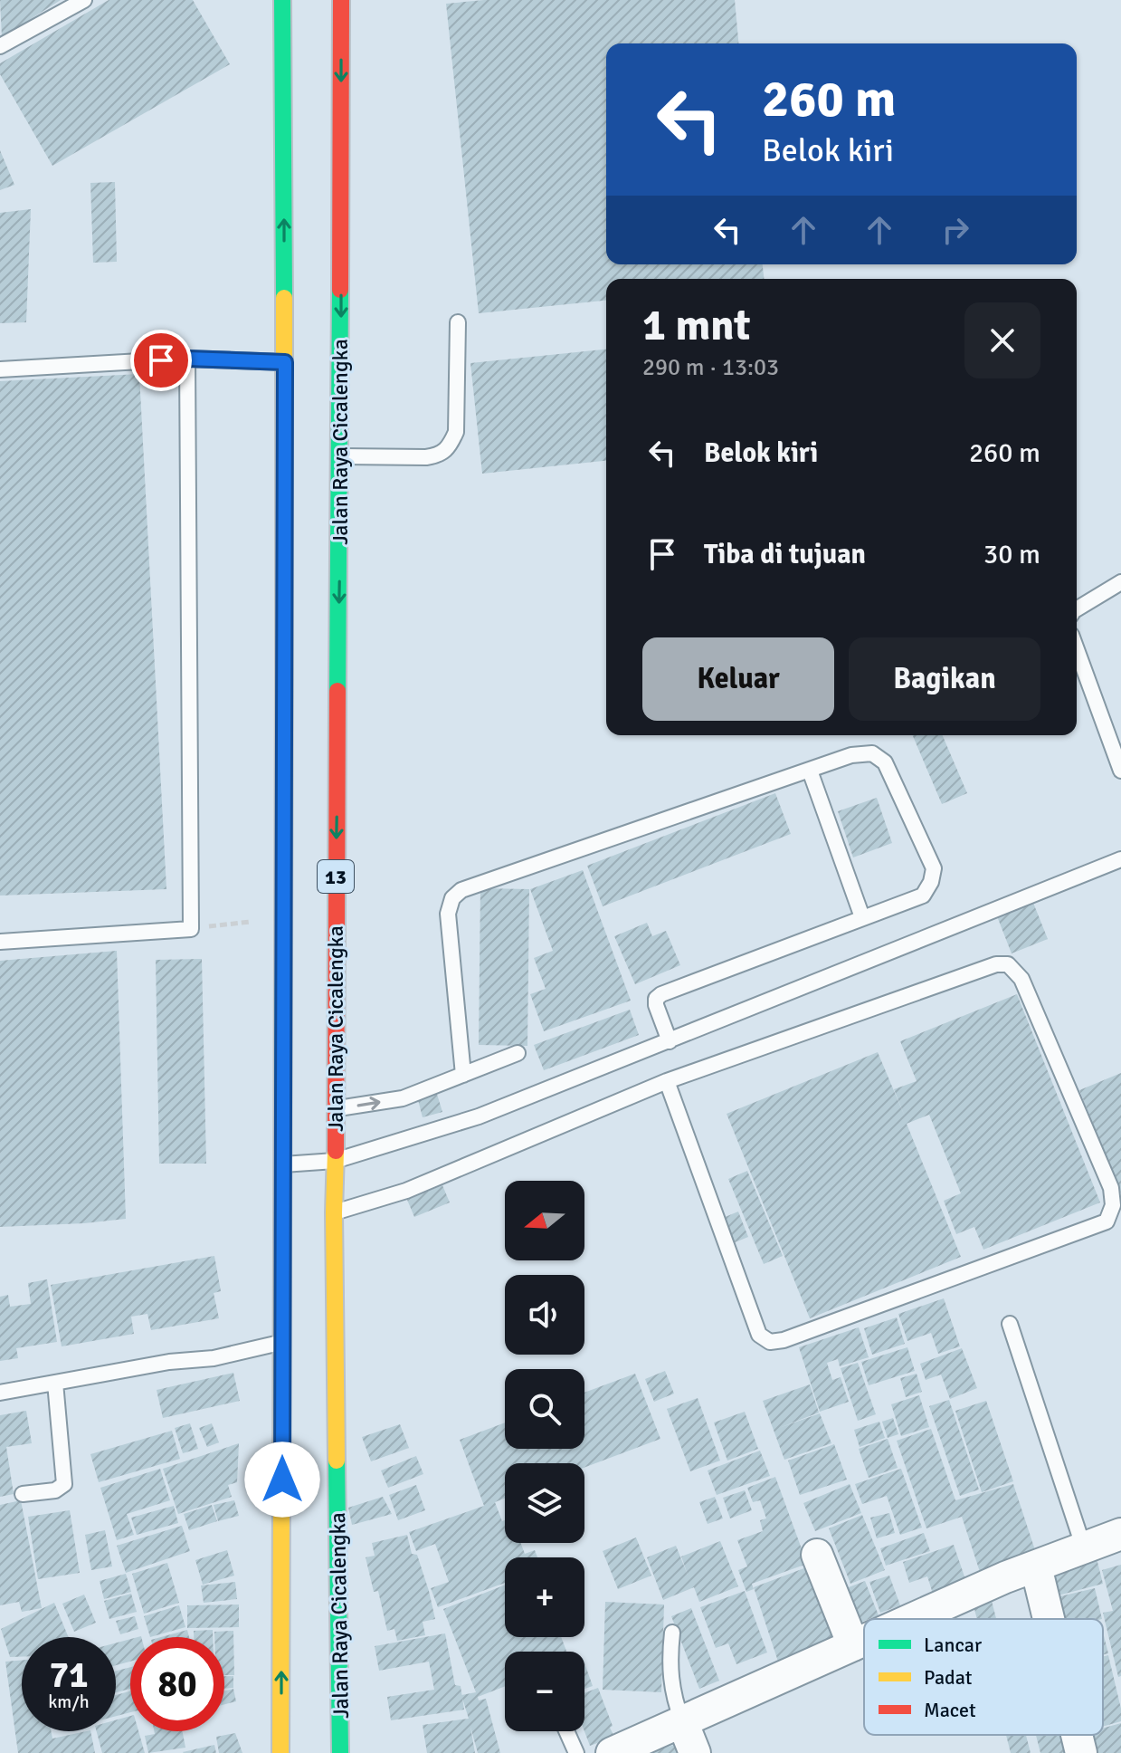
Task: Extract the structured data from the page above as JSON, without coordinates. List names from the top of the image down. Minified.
{"streets":{"highway":["Jalan Raya Cicalengka","13"]},"legend":["Lancar","Padat","Macet"],"north":"left","page":{"turn":["260 m","Belok kiri"],"heading":["1 mnt","290 m · 13:03"],"list":[{"name":"Belok kiri","value":"260 m"},{"name":"Tiba di tujuan","value":"30 m"}],"buttons":["Keluar","Bagikan"],"map_buttons":["+","−"],"speed":"71 km/h","limit":"80"}}
